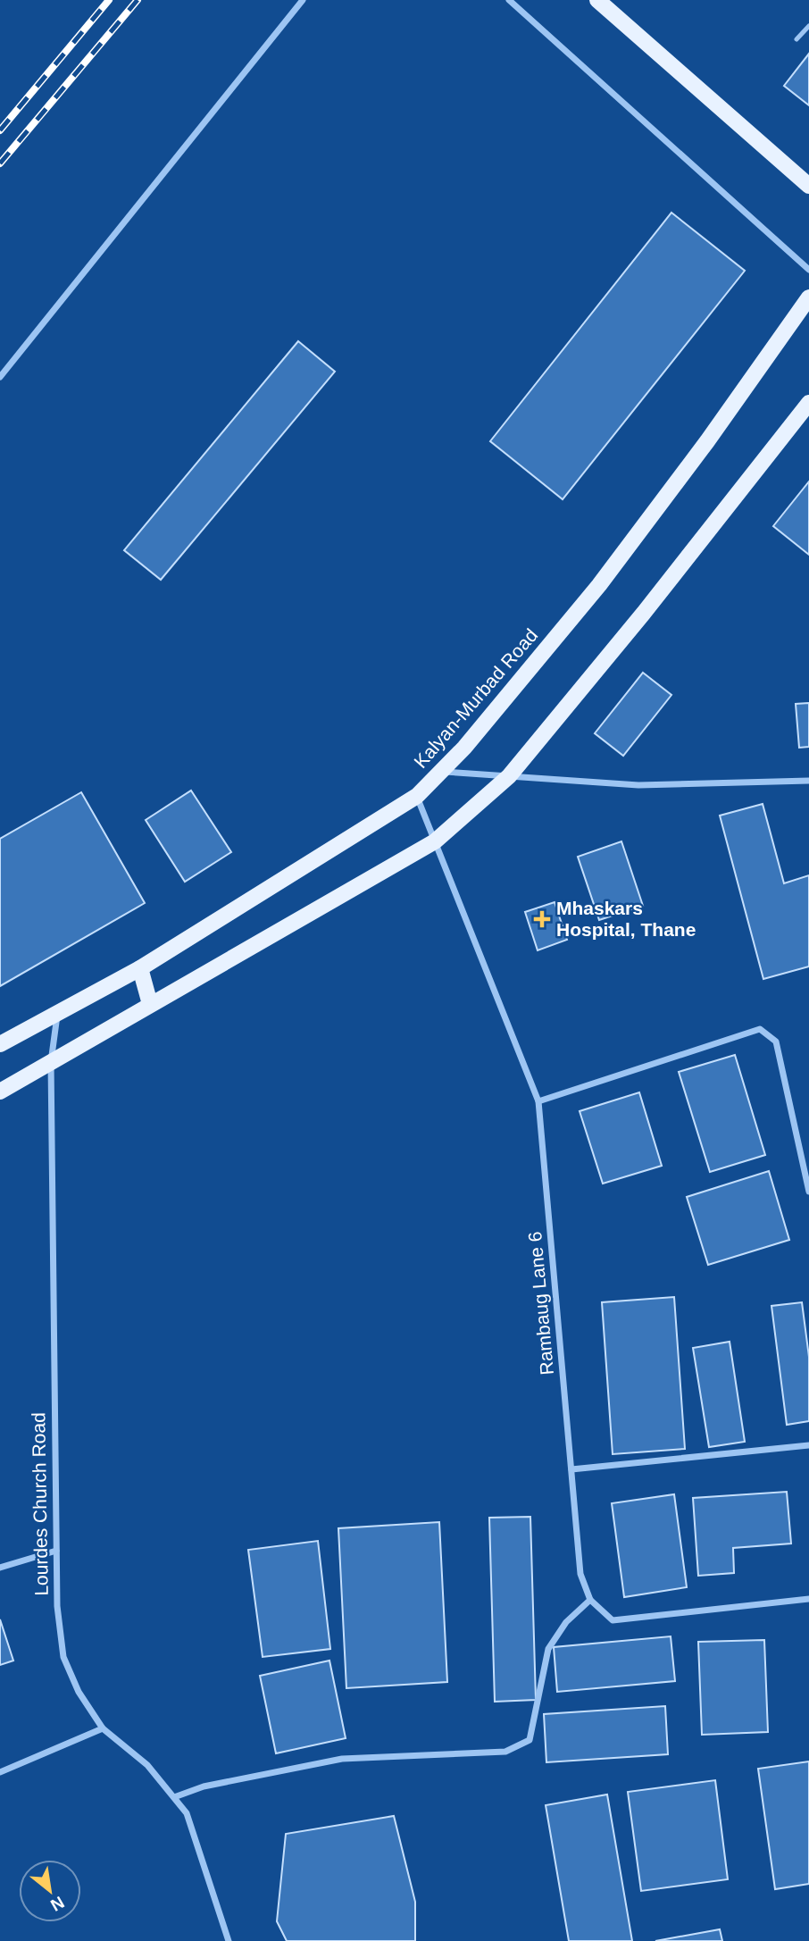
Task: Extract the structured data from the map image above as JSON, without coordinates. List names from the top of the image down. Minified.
{"streets":{"main road":["Kalyan-Murbad Road"],"street":["Rambaug Lane 6","Lourdes Church Road"]},"crossings":[["Kalyan-Murbad Road","Rambaug Lane 6"],["Kalyan-Murbad Road","Lourdes Church Road"]],"places":{"health":["Mhaskars Hospital, Thane"]},"north":"bottom right"}
